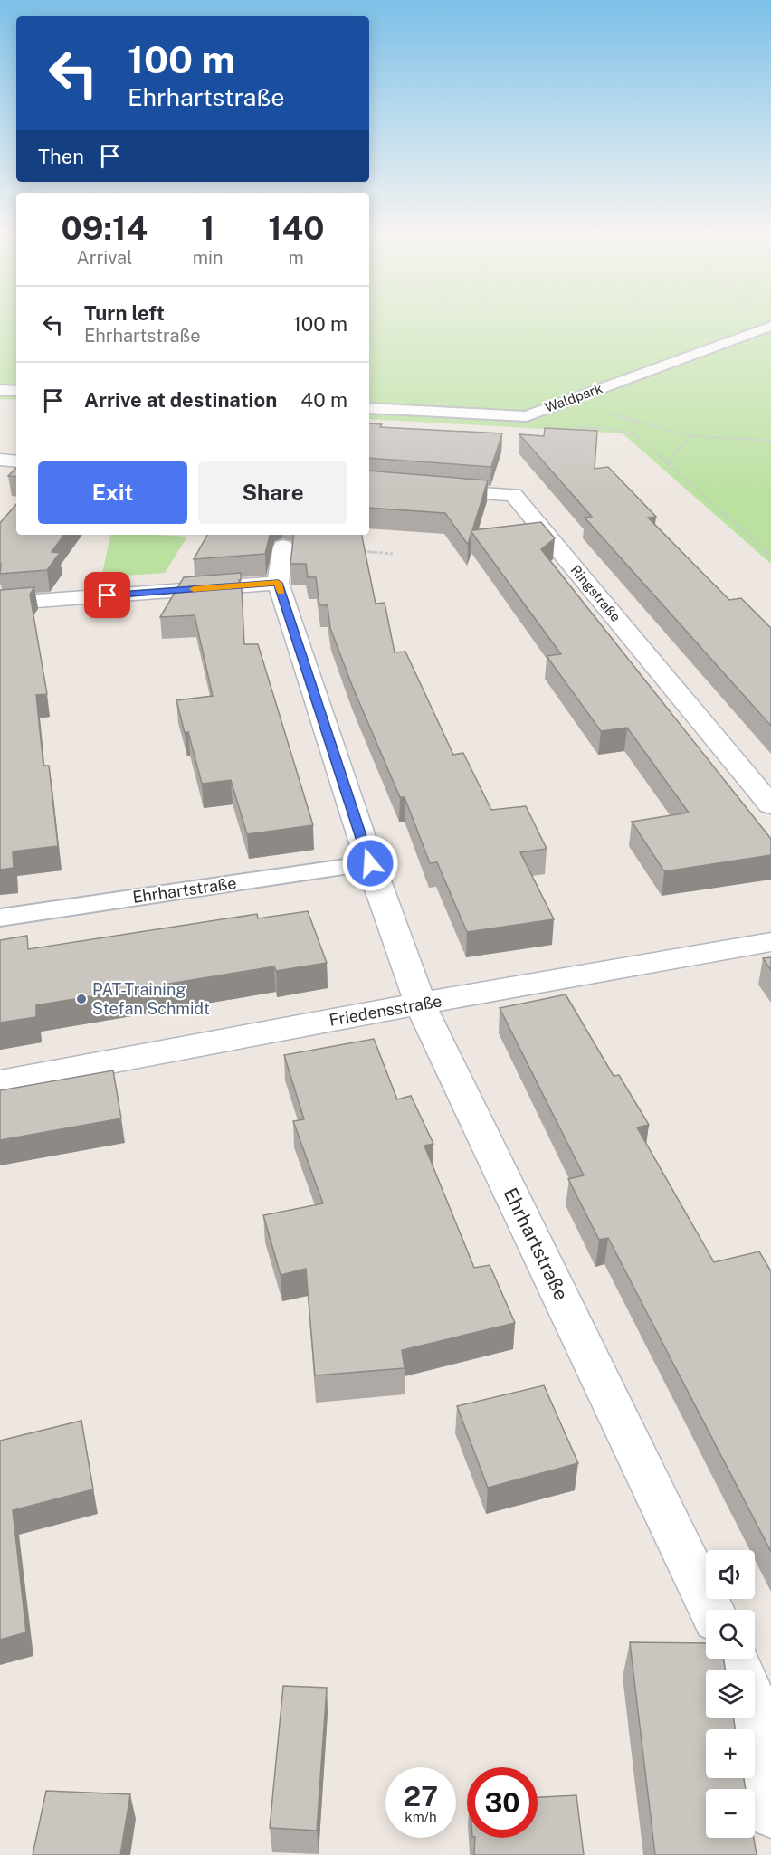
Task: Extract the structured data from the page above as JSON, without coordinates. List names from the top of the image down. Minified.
{"streets":{"street":["Ringstraße","Ehrhartstraße","Friedensstraße"],"lane":["Waldpark"]},"crossings":[["Ehrhartstraße","Friedensstraße"]],"places":["PAT-Training Stefan Schmidt"],"page":{"turn":["100 m","Ehrhartstraße"],"then":"Then","eta":["09:14","Arrival","1","min","140","m"],"list":[{"name":"Turn left","note":"Ehrhartstraße","value":"100 m"},{"name":"Arrive at destination","value":"40 m"}],"buttons":["Exit","Share"],"map_buttons":["+","−"],"speed":"27 km/h","limit":"30"}}
